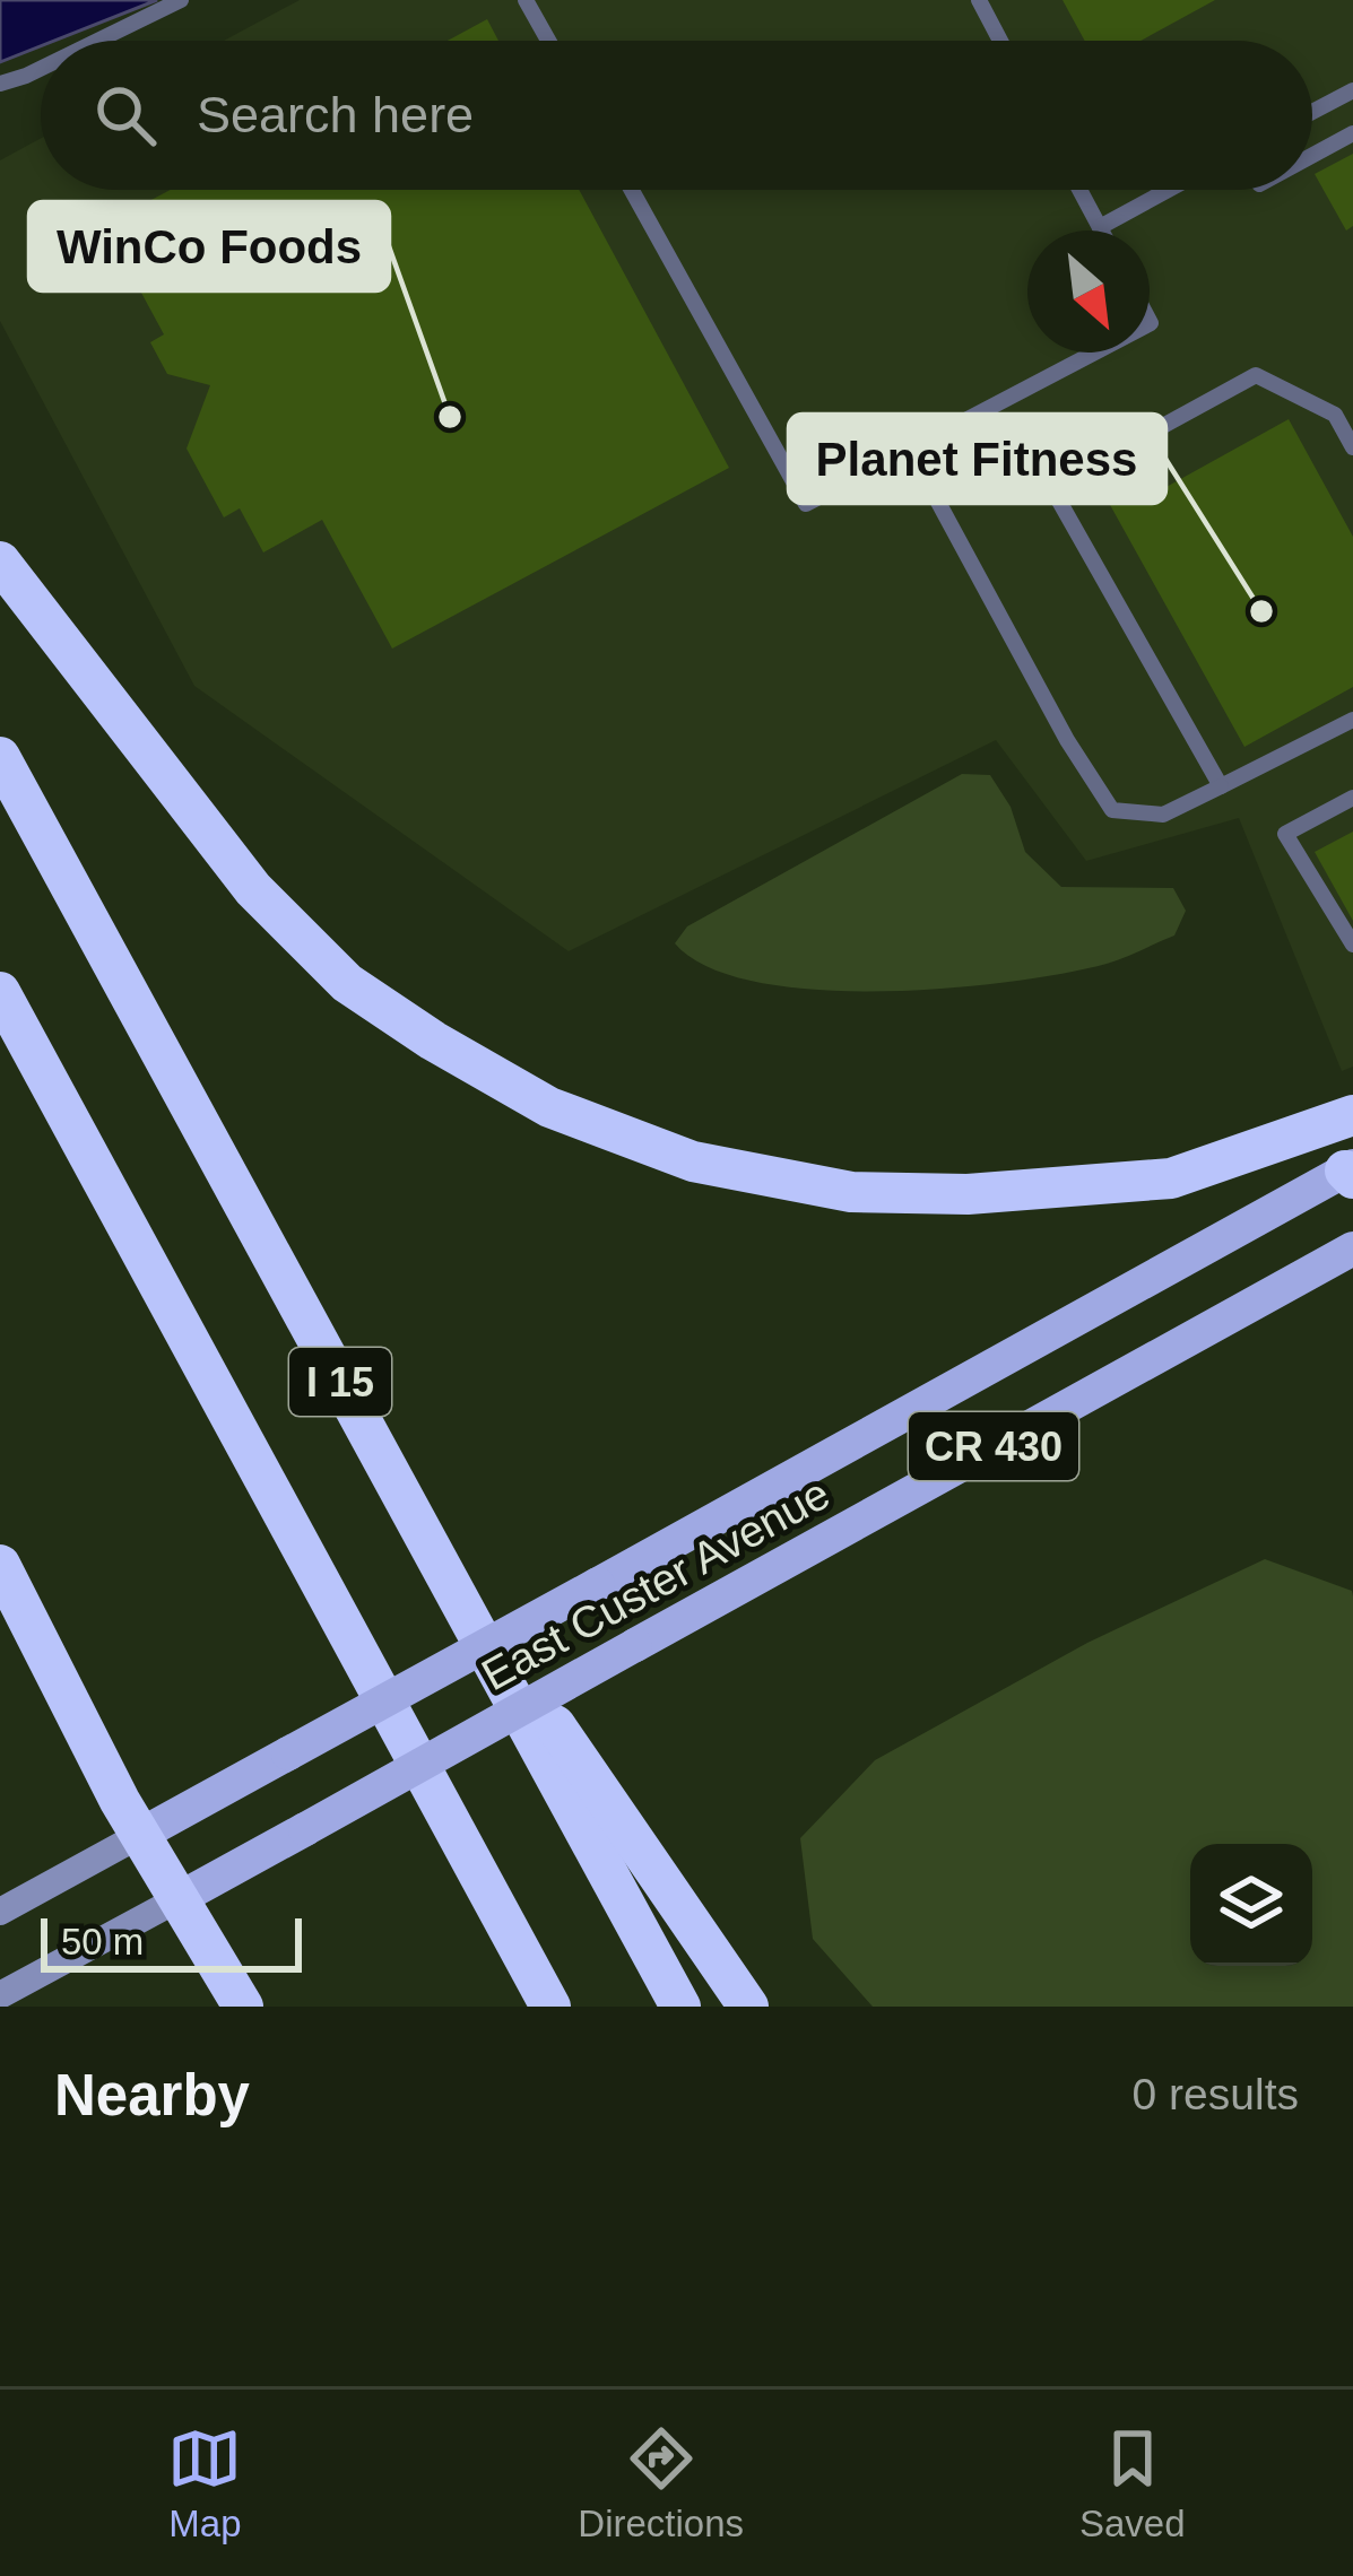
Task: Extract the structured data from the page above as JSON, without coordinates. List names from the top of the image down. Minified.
{"streets":{"highway":["I 15"],"main road":["CR 430","East Custer Avenue"]},"places":["WinCo Foods","Planet Fitness"],"scale_bar":"50 m","north":"bottom right","page":{"search":"Search here","scale":"50 m","heading":["Nearby","0 results"],"nav":["Map","Directions","Saved"]}}
